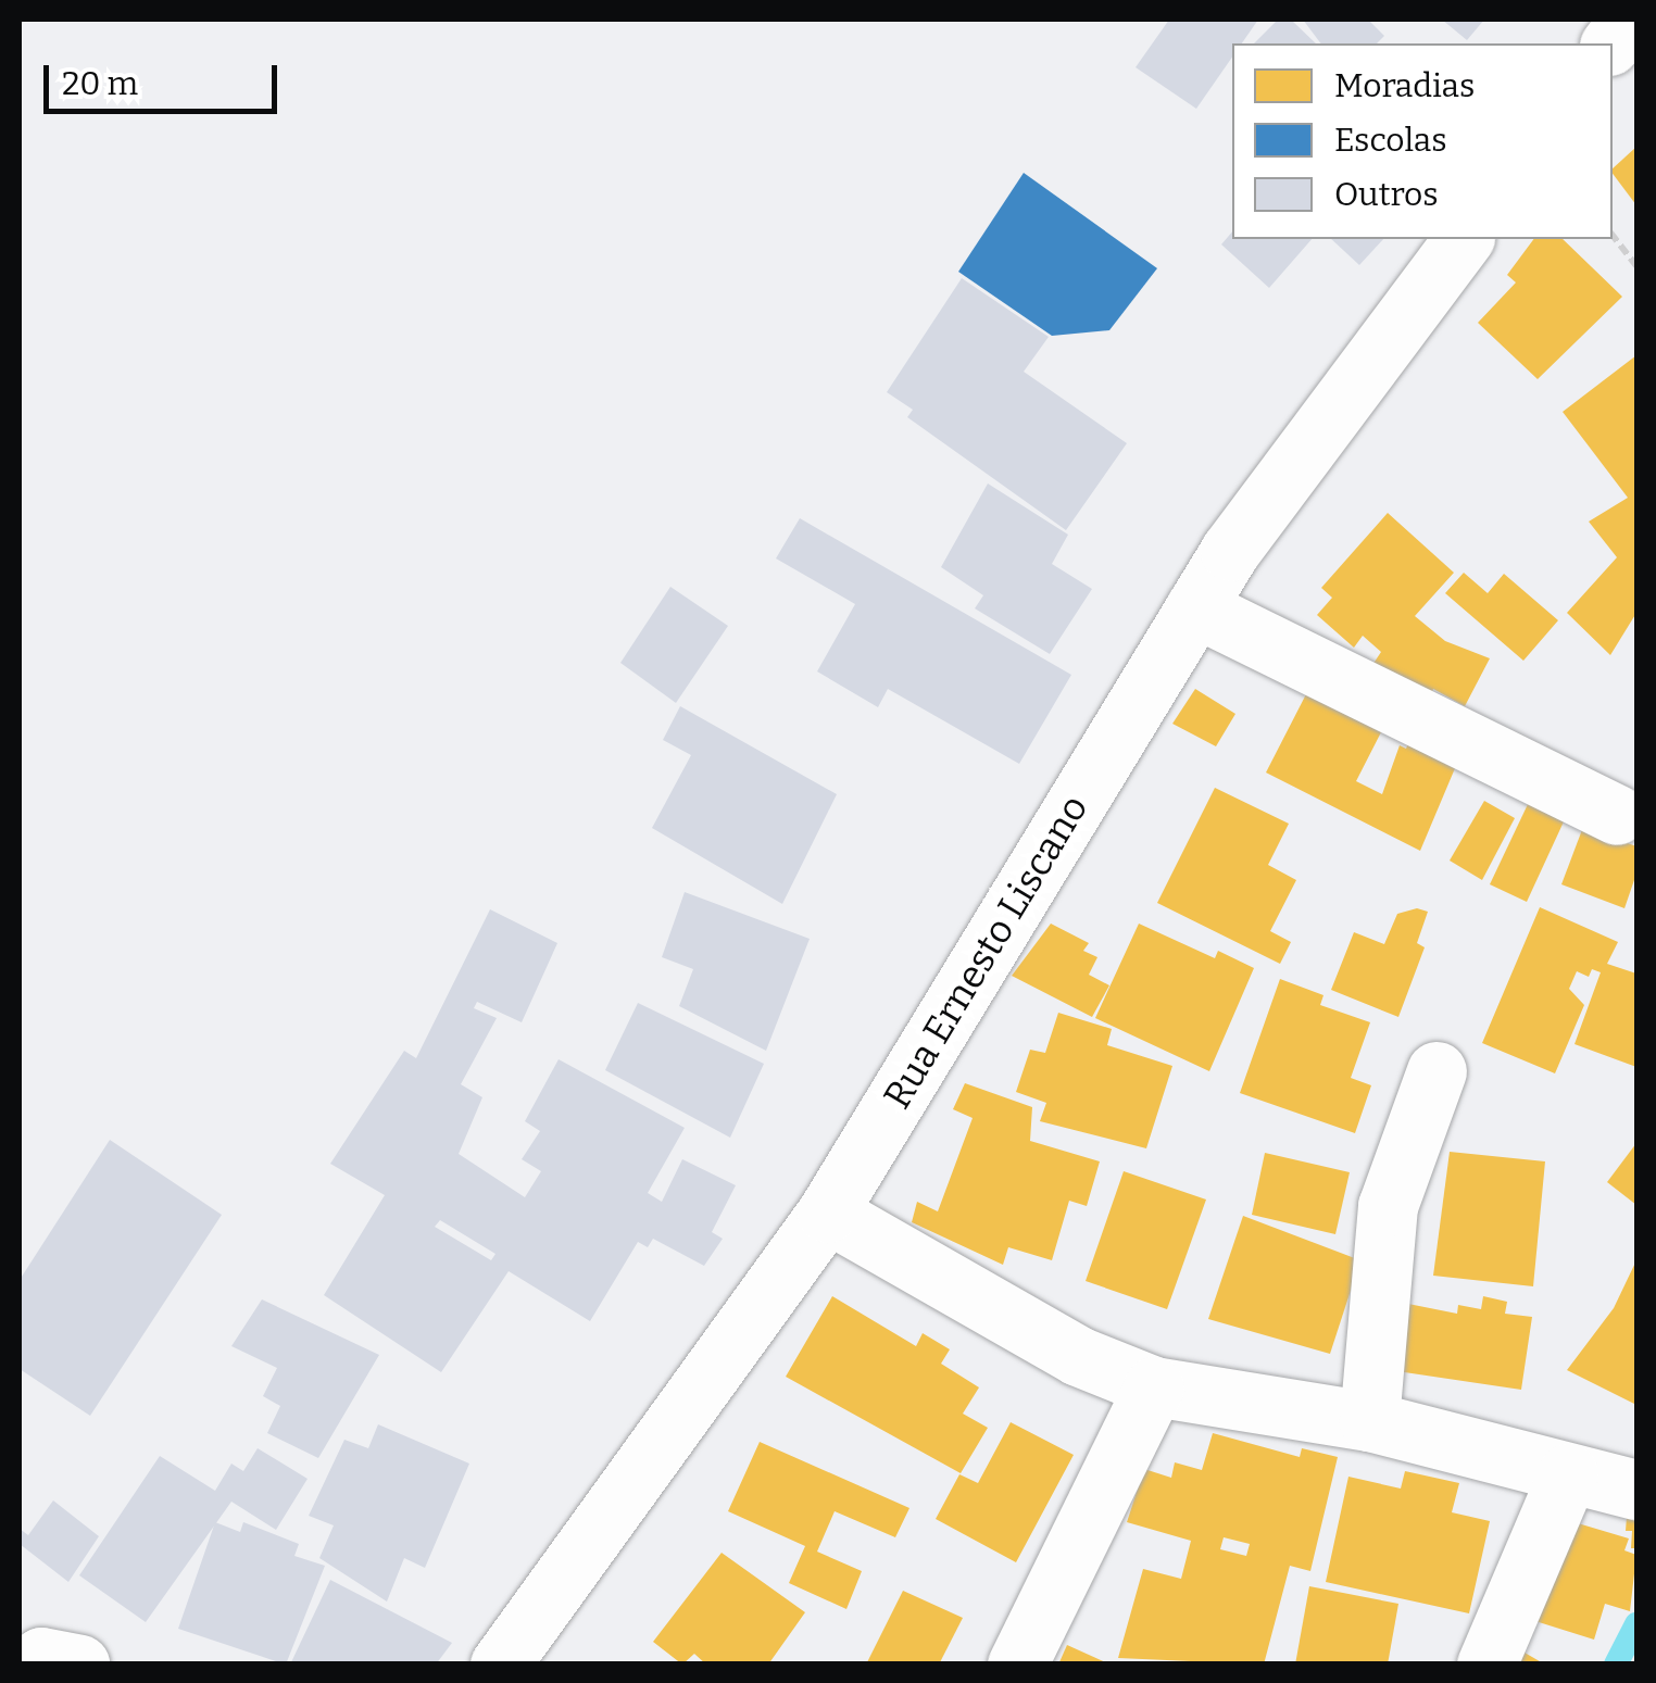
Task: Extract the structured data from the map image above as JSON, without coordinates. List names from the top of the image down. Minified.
{"streets":{"street":["Rua Ernesto Liscano"]},"legend":["Moradias","Escolas","Outros"],"scale_bar":"20 m"}
